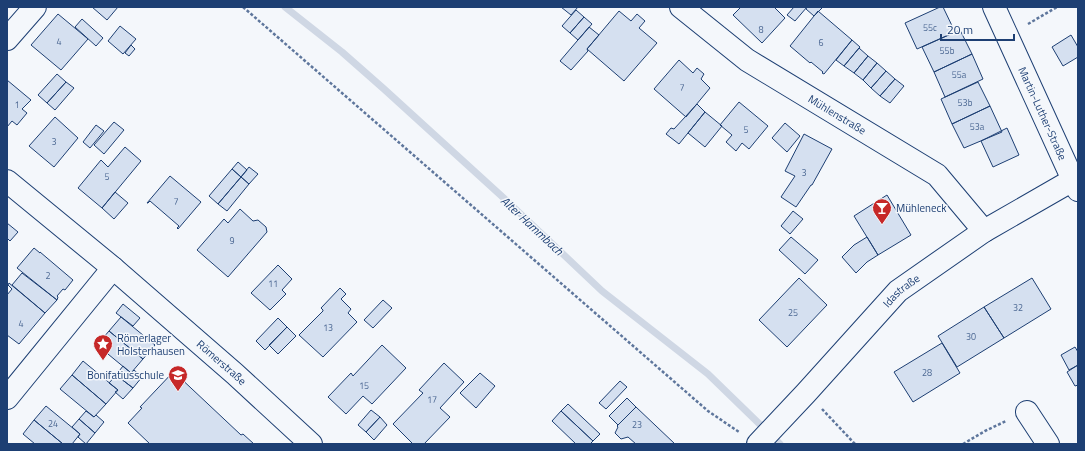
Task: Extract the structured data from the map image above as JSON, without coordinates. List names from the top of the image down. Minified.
{"streets":{"street":["Martin-Luther-Straße","Mühlenstraße","Idastraße","Römerstraße"]},"crossings":[["Martin-Luther-Straße","Idastraße"],["Mühlenstraße","Idastraße"]],"water":["Alter Hammbach"],"places":{"bar":["Mühleneck"],"place":["Römerlager Holsterhausen"],"school or university":["Bonifatiusschule"]},"house_numbers":["55c","8","4","6","55b","55a","7","53b","1","53a","5","3","3","5","7","9","2","11","32","25","4","13","30","28","15","17","24","23"],"scale_bar":"20 m"}
